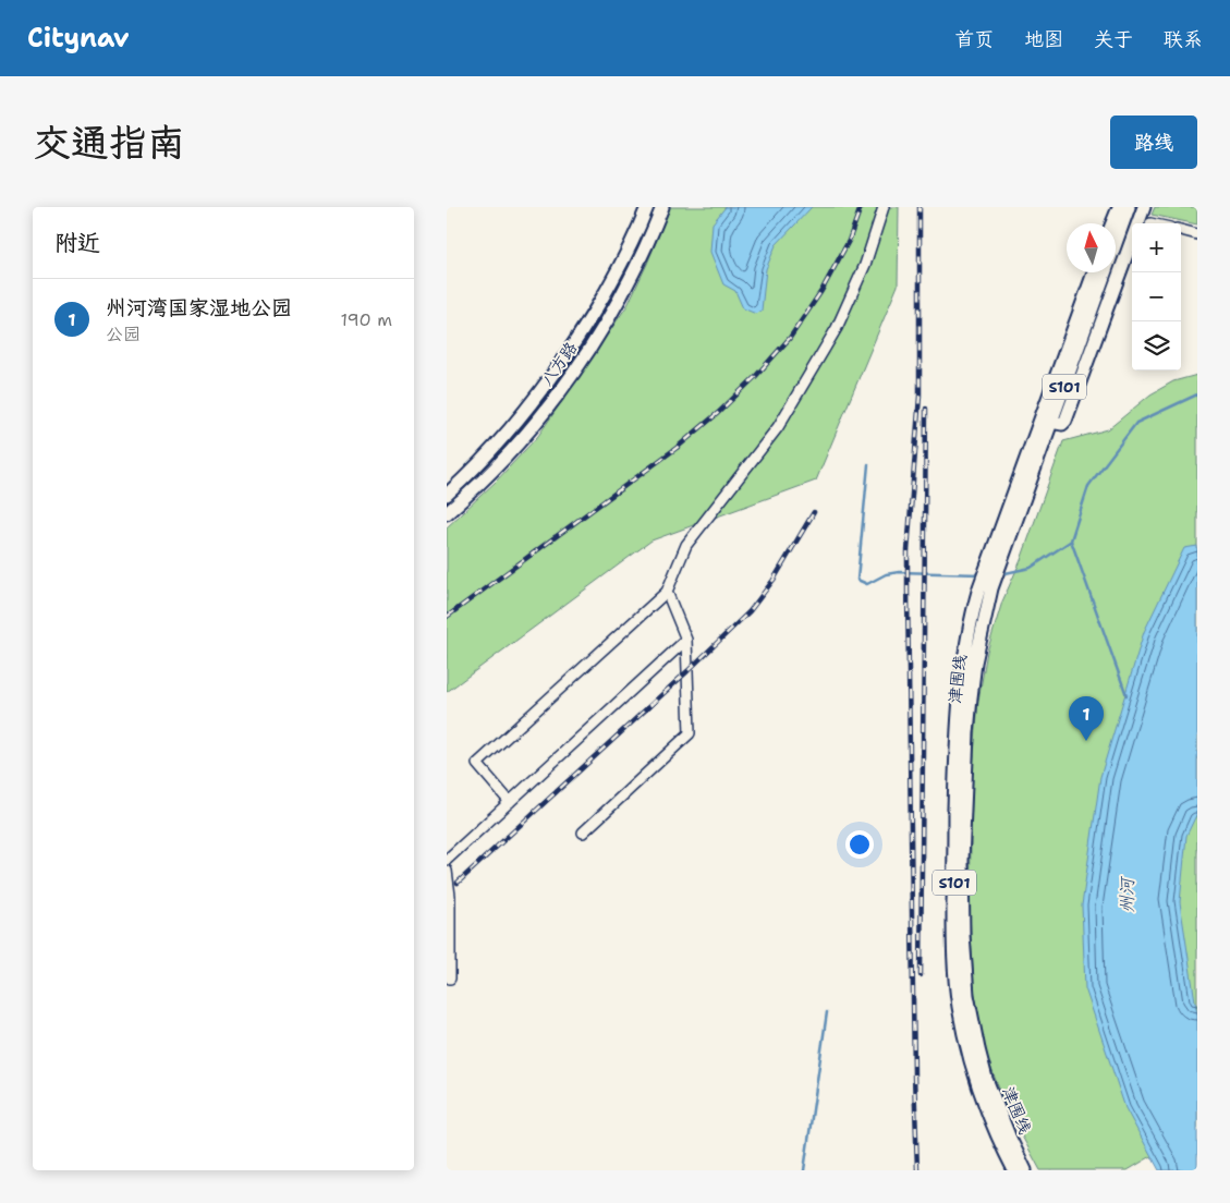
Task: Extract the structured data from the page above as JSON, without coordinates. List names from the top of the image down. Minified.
{"streets":{"main road":["八方路","S101","津围线"]},"water":["州河"],"north":"top","page":{"header":"Citynav","nav":["首页","地图","关于","联系"],"buttons":"路线","title":"交通指南","heading":"附近","map_buttons":["+","−"],"list":[{"mark":"1","name":"州河湾国家湿地公园","note":"公园","value":"190 m"}],"pins":"1"}}
